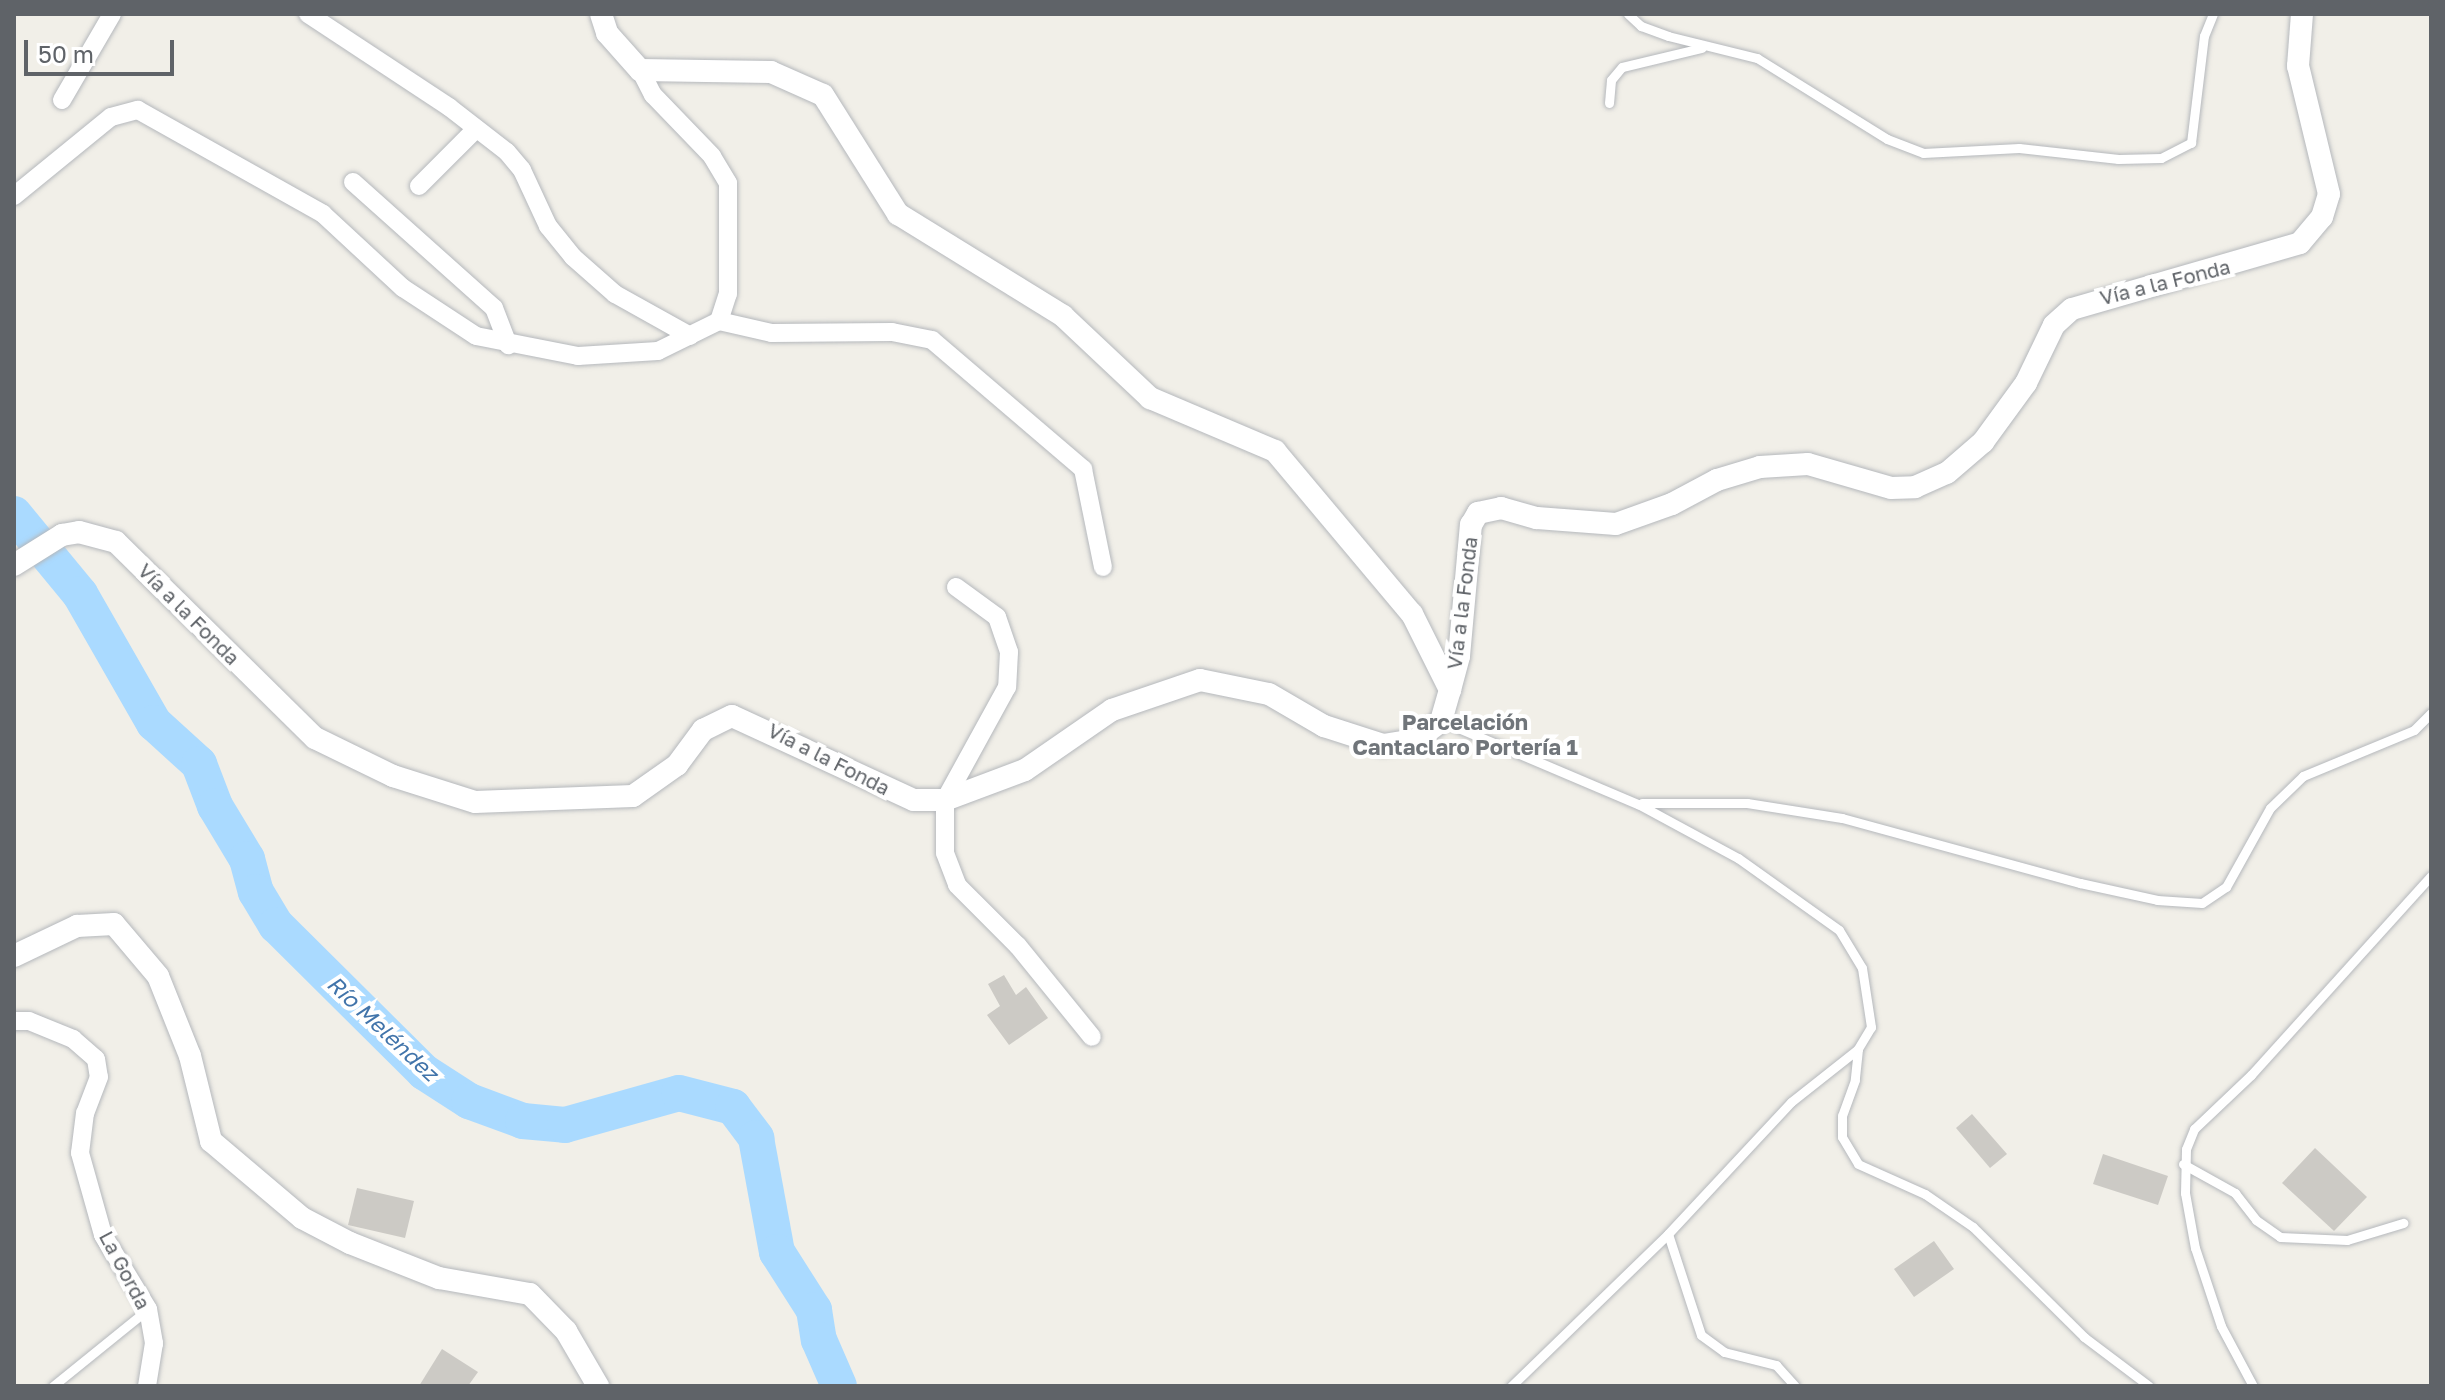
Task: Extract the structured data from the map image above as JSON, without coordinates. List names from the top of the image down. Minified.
{"streets":{"street":["Vía a la Fonda","La Gorda"]},"districts":["Parcelación Cantaclaro Portería 1"],"water":["Río Meléndez"],"scale_bar":"50 m"}
